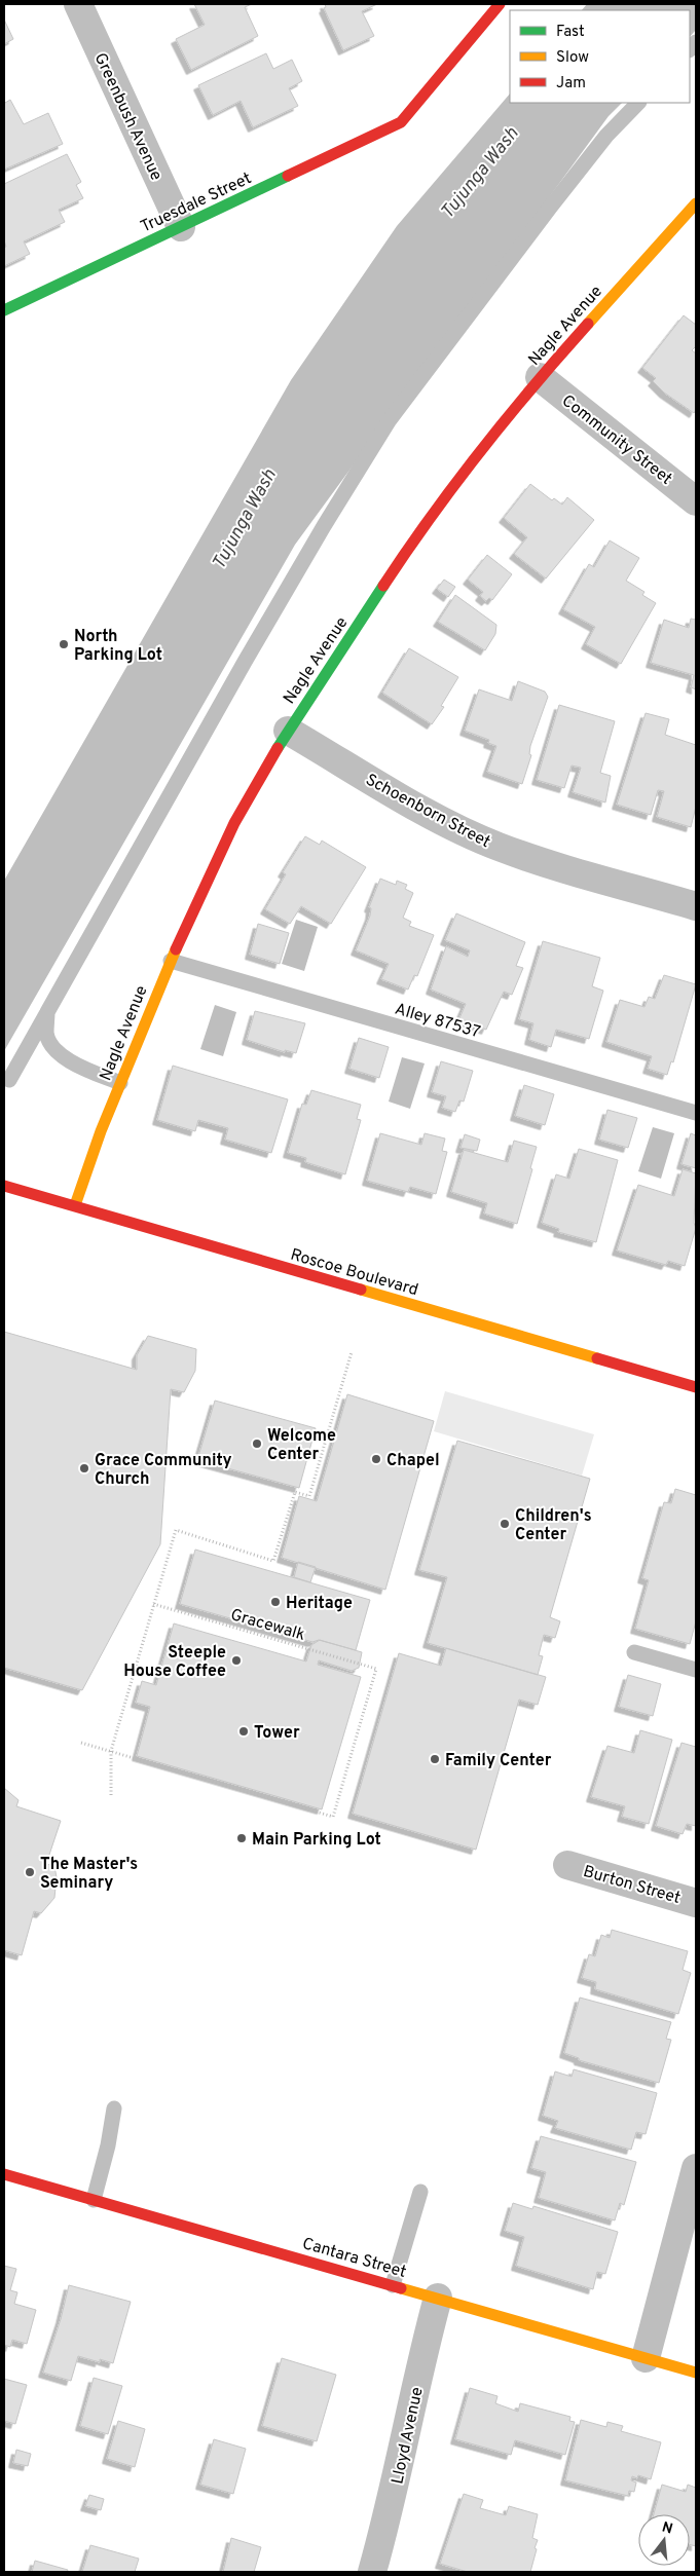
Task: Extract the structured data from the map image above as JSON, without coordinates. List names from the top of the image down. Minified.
{"streets":{"street":["Greenbush Avenue","Truesdale Street","Nagle Avenue","Community Street","Schoenborn Street","Roscoe Boulevard","Burton Street","Cantara Street","Lloyd Avenue"],"lane":["Alley 87537"],"path":["Gracewalk"]},"crossings":[["Greenbush Avenue","Truesdale Street"],["Nagle Avenue","Community Street"],["Nagle Avenue","Schoenborn Street"],["Nagle Avenue","Alley 87537"],["Nagle Avenue","Roscoe Boulevard"],["Cantara Street","Lloyd Avenue"]],"water":["Tujunga Wash"],"places":["North Parking Lot","Welcome Center","Chapel","Grace Community Church","Children's Center","Heritage","Steeple House Coffee","Tower","Family Center","Main Parking Lot","The Master's Seminary"],"legend":["Fast","Slow","Jam"],"north":"top"}
